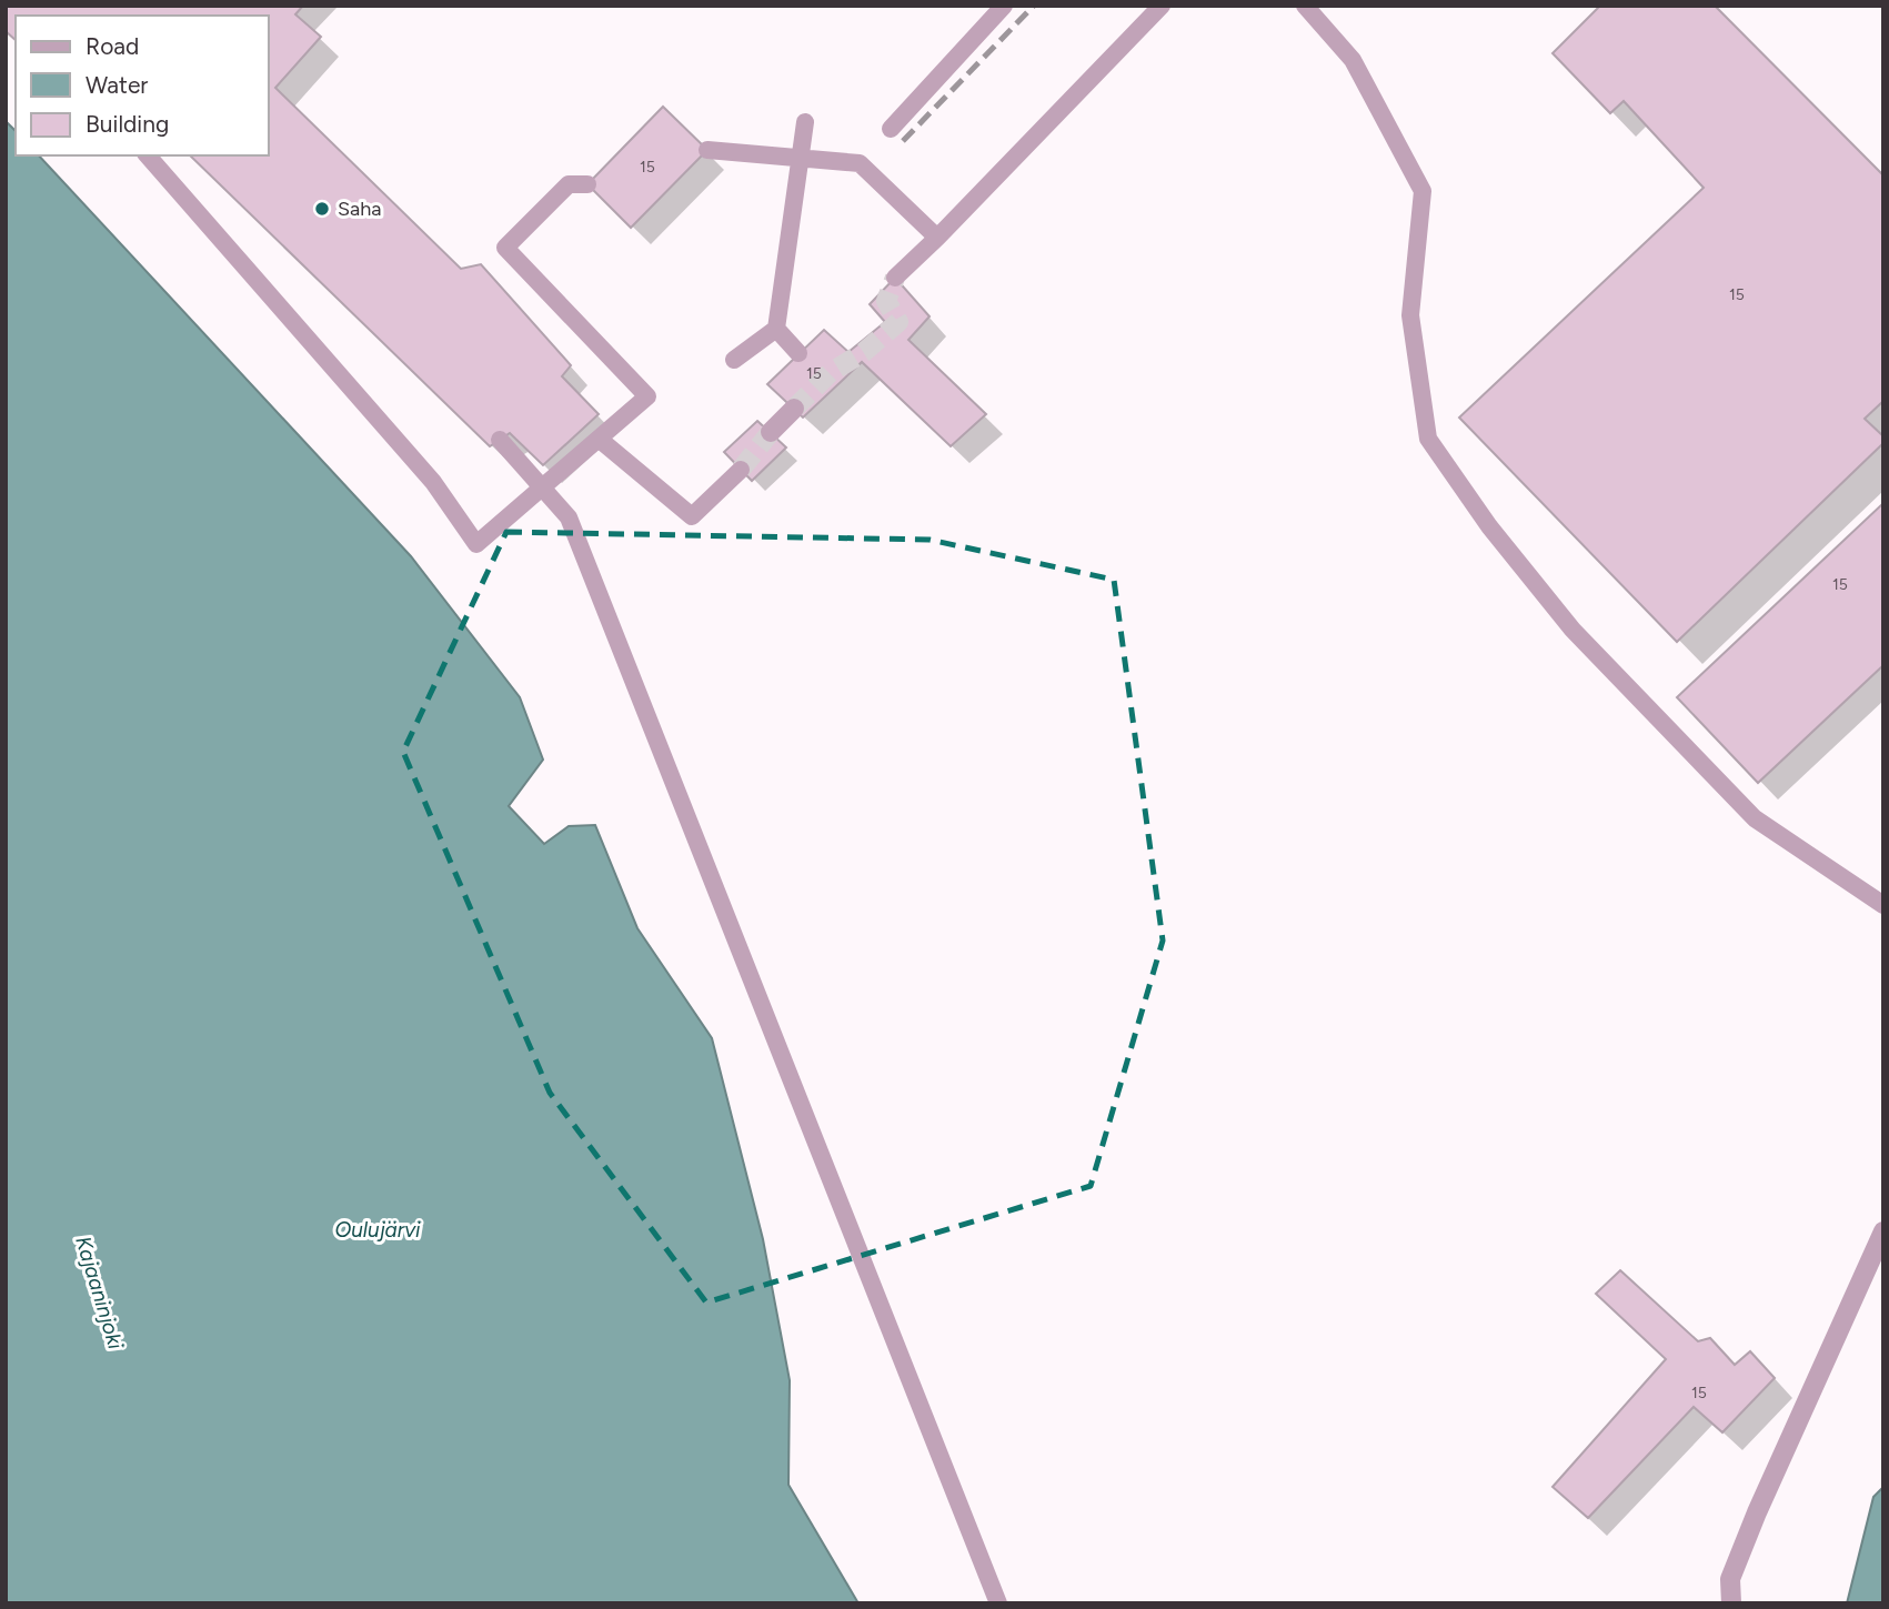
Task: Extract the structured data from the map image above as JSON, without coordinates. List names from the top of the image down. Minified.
{"water":["Oulujärvi","Kajaaninjoki"],"places":["Saha"],"house_numbers":["15","15","15","15","15"],"legend":["Road","Water","Building"]}
